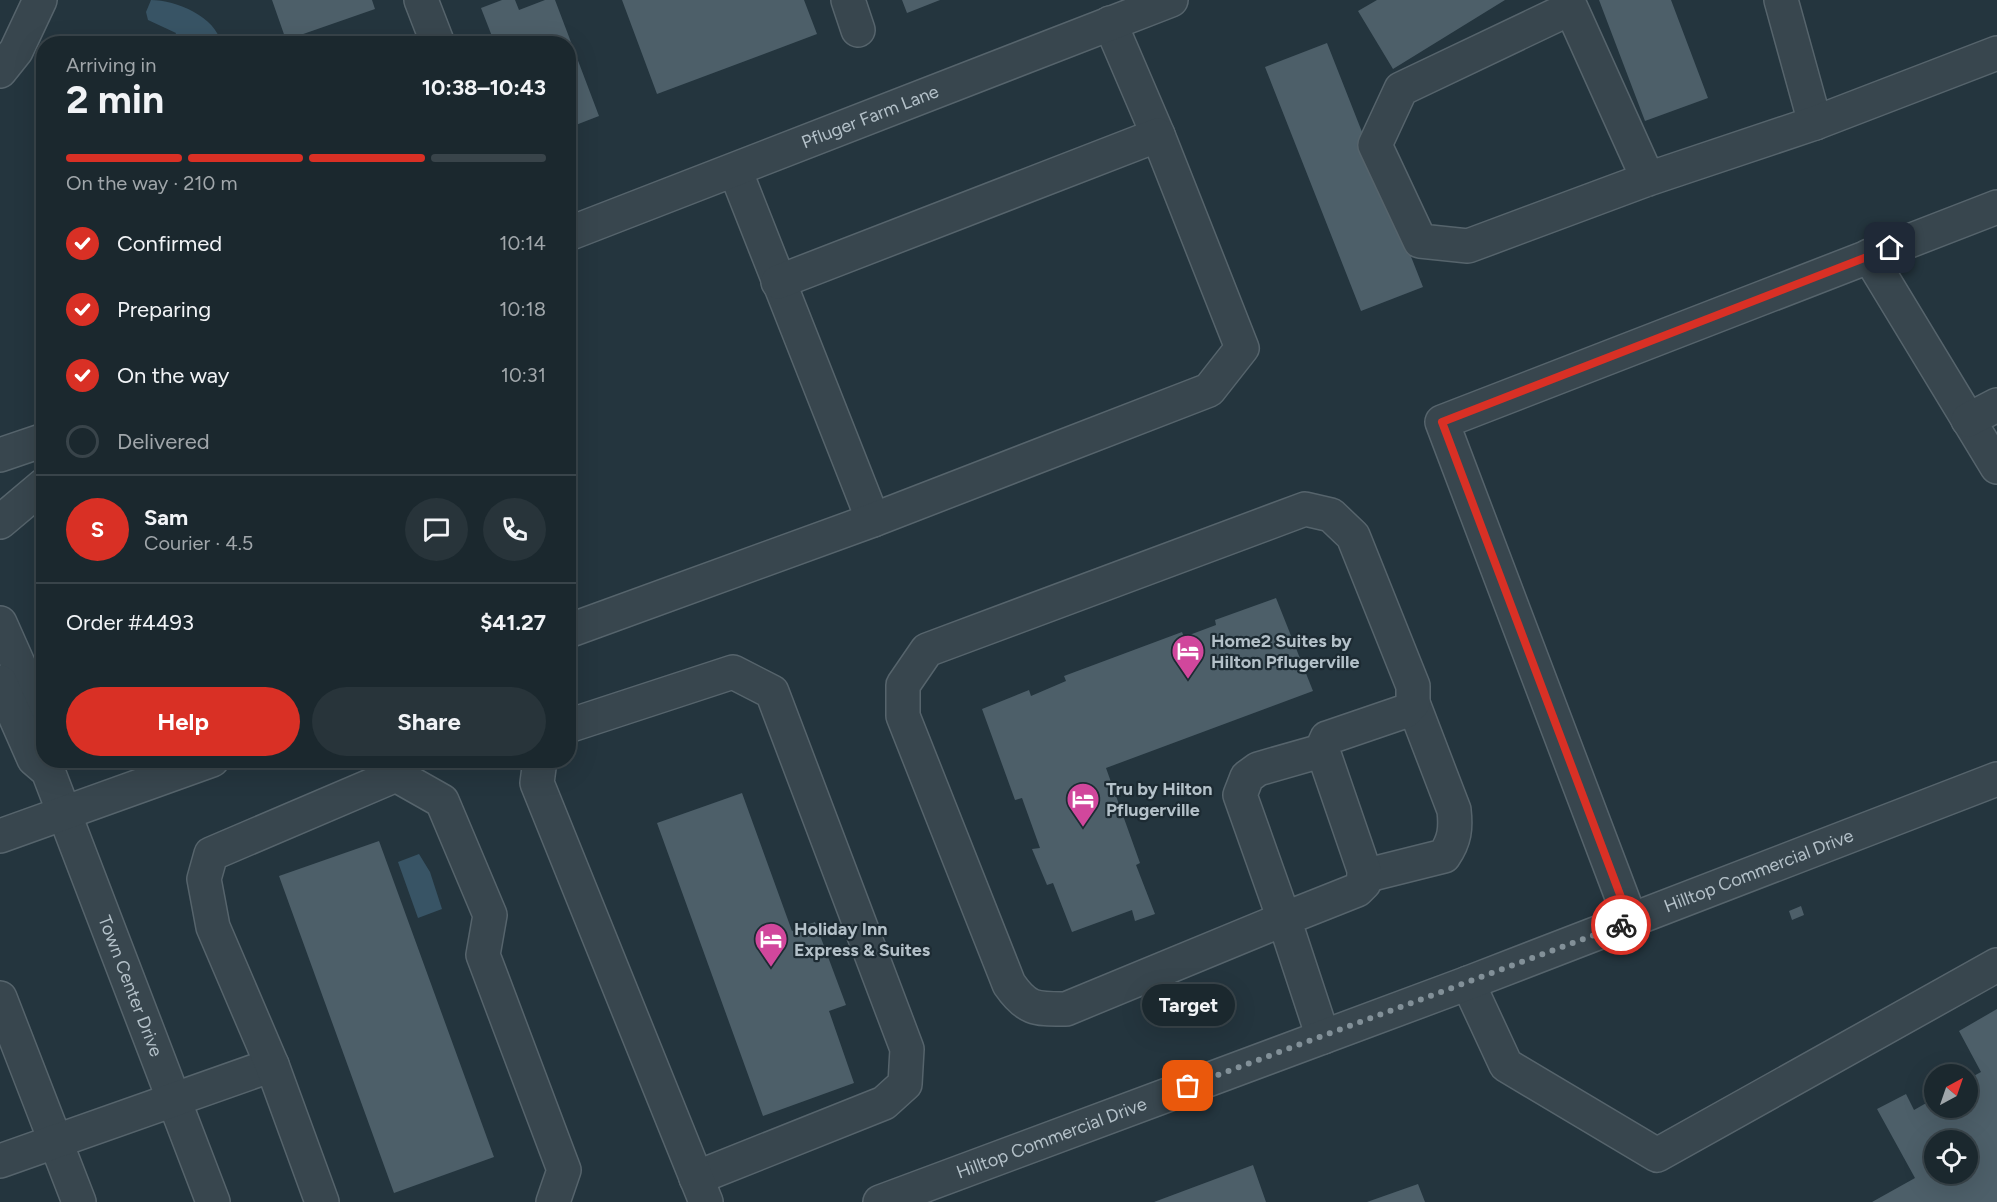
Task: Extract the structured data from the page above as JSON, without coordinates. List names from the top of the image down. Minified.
{"streets":{"street":["Pfluger Farm Lane","Hilltop Commercial Drive","Town Center Drive"]},"places":{"hotel":["Home2 Suites by Hilton Pflugerville","Tru by Hilton Pflugerville","Holiday Inn Express & Suites"],"other":["Target"]},"north":"top right","page":{"heading":["2 min","Arriving in","10:38–10:43"],"panel":["Sam","Courier · 4.5","Order #4493","$41.27"],"bar":"On the way · 210 m","list":[["Confirmed","10:14"],["Preparing","10:18"],["On the way","10:31"],"Delivered"],"round":"S","buttons":["Help","Share"],"bubble":"Target"}}
